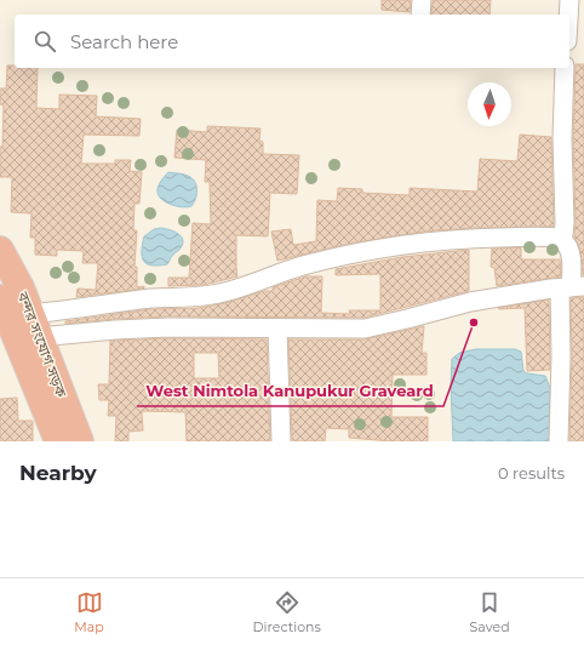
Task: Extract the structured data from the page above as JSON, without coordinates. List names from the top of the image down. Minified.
{"streets":{"highway":["বন্দর সংযোগ সড়ক"]},"places":["West Nimtola Kanupukur Graveard"],"north":"bottom","page":{"search":"Search here","heading":["Nearby","0 results"],"nav":["Map","Directions","Saved"]}}
